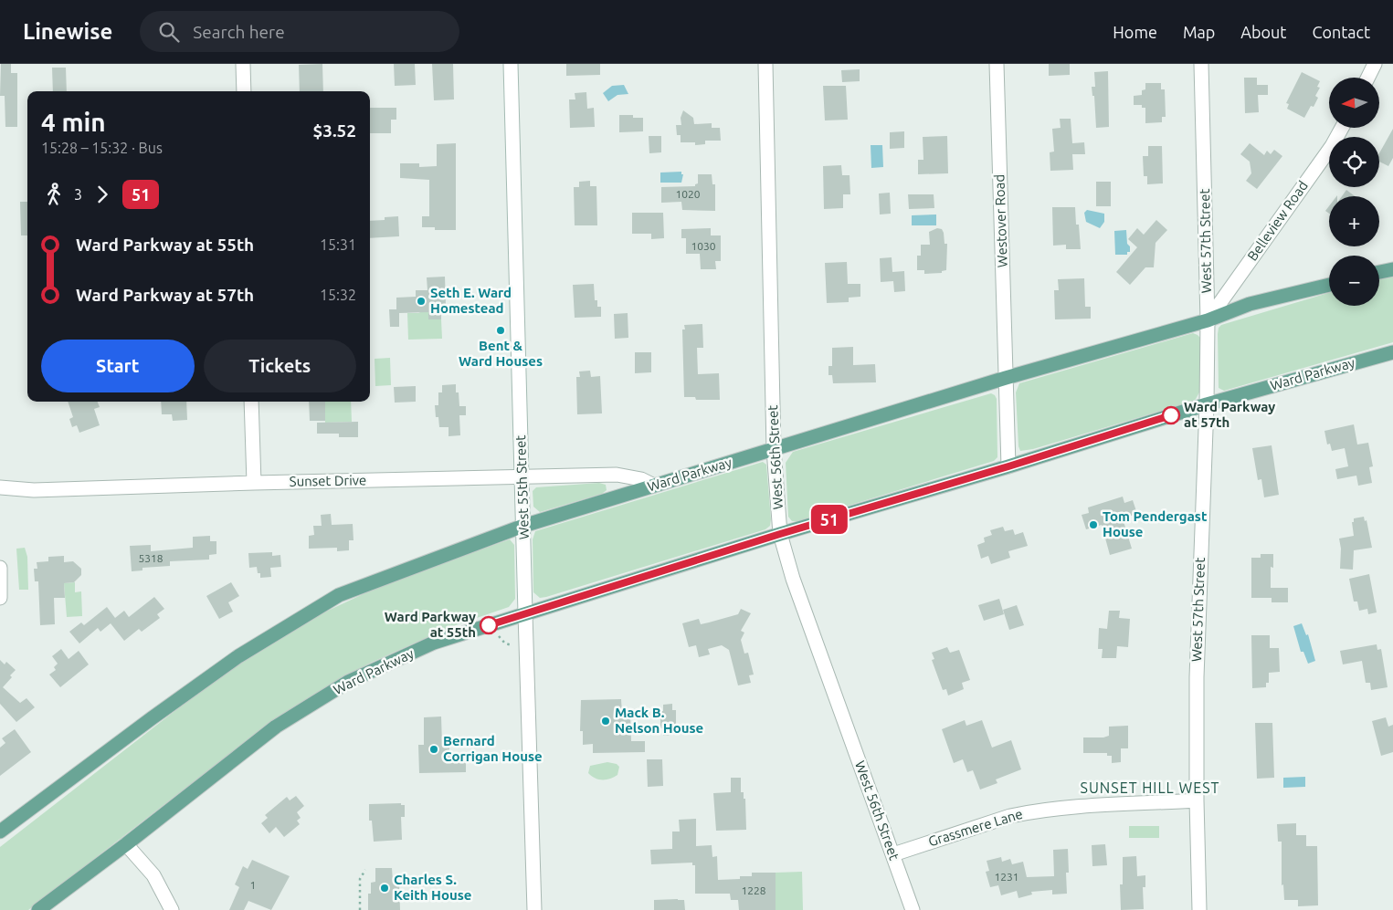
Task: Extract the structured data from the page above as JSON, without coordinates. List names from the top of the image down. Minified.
{"streets":{"main road":["Ward Parkway"],"street":["Westover Road","Belleview Road","West 57th Street","West 56th Street","Sunset Drive","West 55th Street","Grassmere Lane"]},"crossings":[["Westover Road","Ward Parkway"],["Belleview Road","West 57th Street"],["Belleview Road","Ward Parkway"],["West 57th Street","Ward Parkway"],["West 57th Street","Grassmere Lane"],["Ward Parkway","West 56th Street"],["Ward Parkway","Sunset Drive"],["Ward Parkway","West 55th Street"],["West 56th Street","Grassmere Lane"],["Sunset Drive","West 55th Street"]],"districts":["SUNSET HILL WEST"],"places":["Seth E. Ward Homestead","Bent & Ward Houses","Ward Parkway at 57th","Tom Pendergast House","Ward Parkway at 55th","Mack B. Nelson House","Bernard Corrigan House","Charles S. Keith House"],"lines":["bus line 51"],"house_numbers":["1020","1030","5318","1231","1","1228"],"north":"left","page":{"header":"Linewise","search":"Search here","nav":["Home","Map","About","Contact"],"on_map":"51","map_buttons":["+","−"],"heading":["4 min","15:28 – 15:32 · Bus","$3.52"],"legs":["3","51"],"list":[{"name":"Ward Parkway at 55th","value":"15:31"},{"name":"Ward Parkway at 57th","value":"15:32"}],"buttons":["Start","Tickets"]}}
